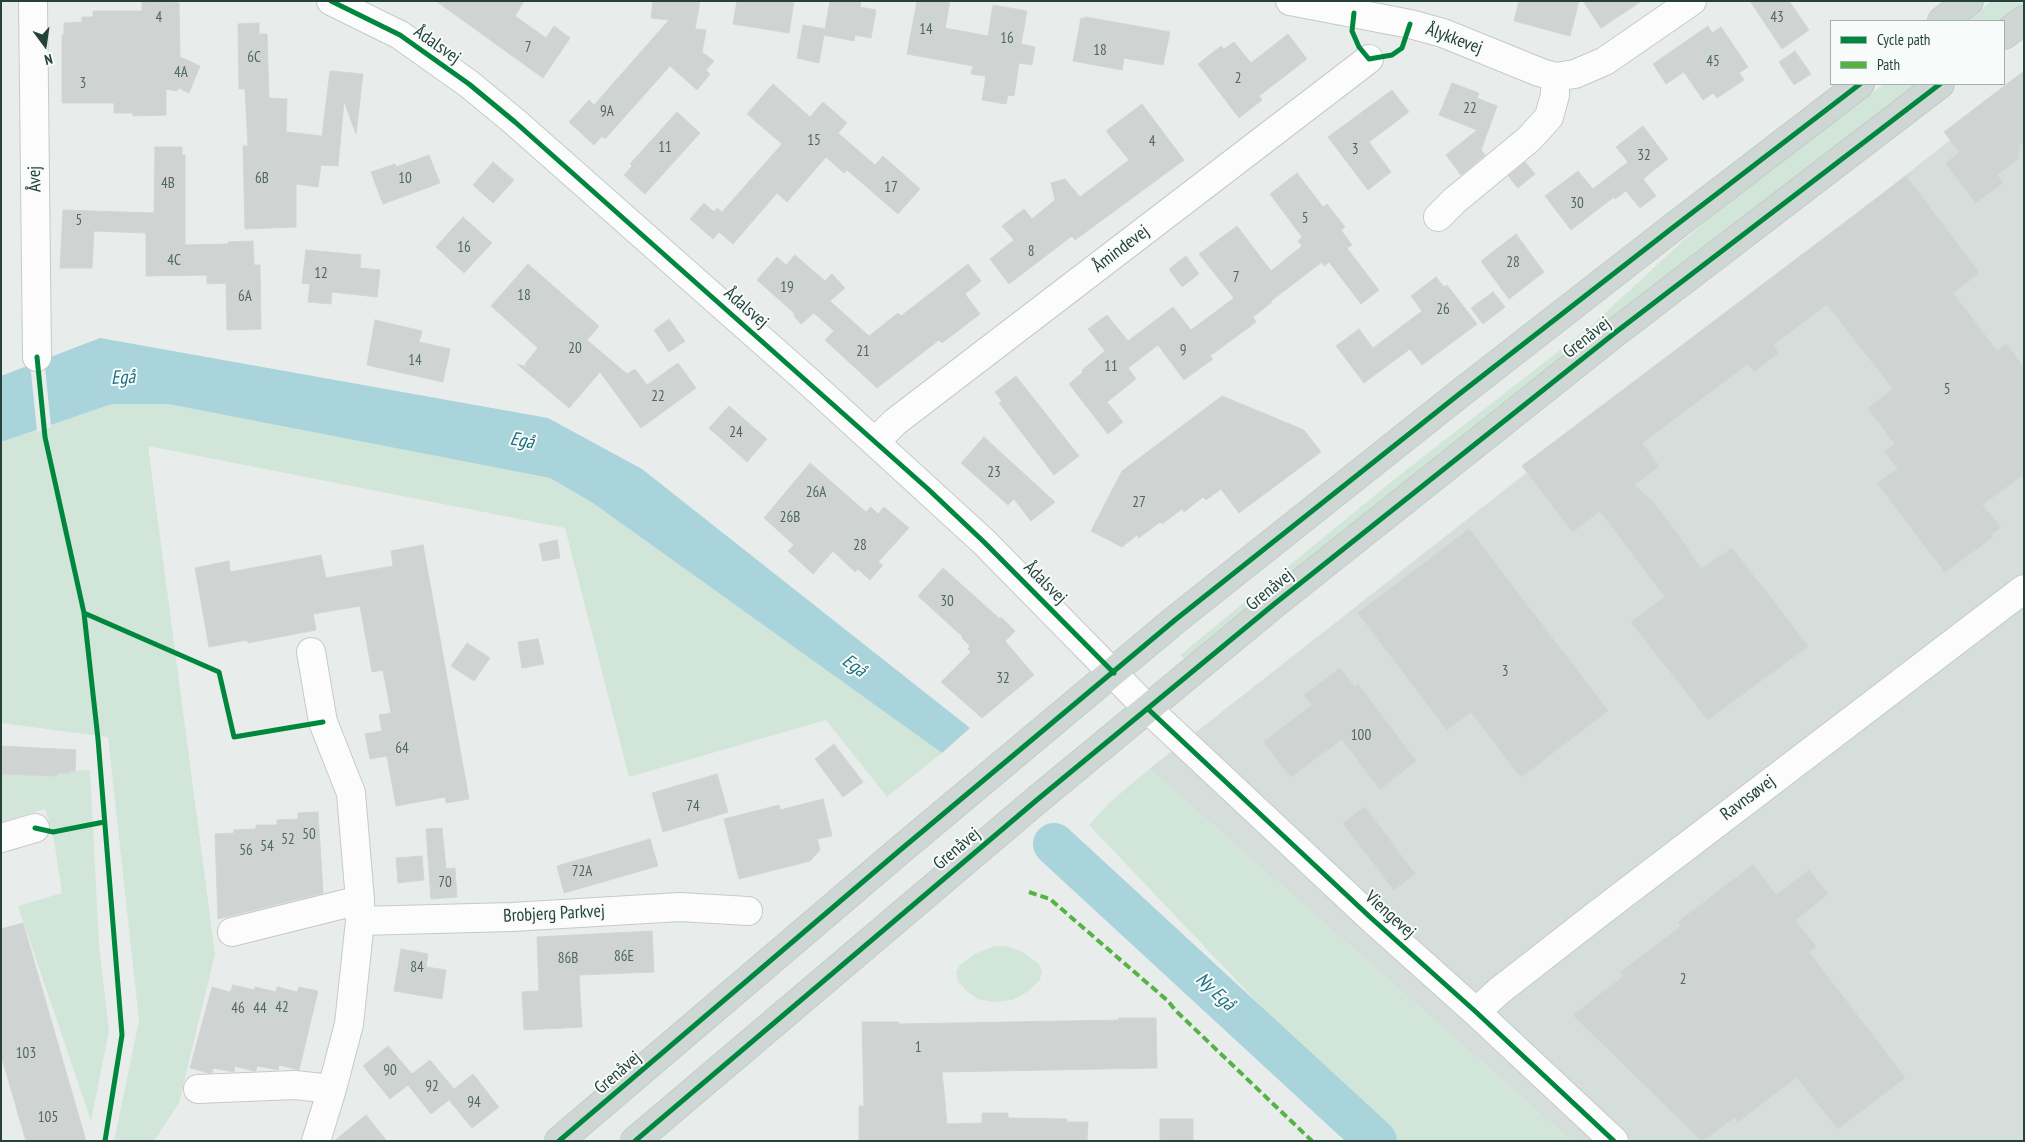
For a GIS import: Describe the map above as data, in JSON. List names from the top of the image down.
{
  "streets": {
    "main road": ["Grenåvej"],
    "street": [
      "Ålykkevej",
      "Ådalsvej",
      "Åvej",
      "Åmindevej",
      "Ravnsøvej",
      "Brobjerg Parkvej",
      "Viengevej"
    ]
  },
  "crossings": [
    ["Ådalsvej", "Åmindevej"],
    ["Ådalsvej", "Grenåvej"],
    ["Ådalsvej", "Viengevej"],
    ["Grenåvej", "Viengevej"],
    ["Ravnsøvej", "Viengevej"]
  ],
  "water": ["Egå", "Ny Egå"],
  "house_numbers": [
    "4",
    "43",
    "14",
    "16",
    "7",
    "18",
    "6C",
    "45",
    "4A",
    "2",
    "3",
    "22",
    "9A",
    "15",
    "4",
    "11",
    "3",
    "32",
    "6B",
    "10",
    "4B",
    "17",
    "30",
    "5",
    "5",
    "16",
    "8",
    "4C",
    "28",
    "12",
    "7",
    "19",
    "18",
    "6A",
    "26",
    "20",
    "9",
    "21",
    "14",
    "11",
    "5",
    "22",
    "24",
    "23",
    "26A",
    "27",
    "26B",
    "28",
    "30",
    "3",
    "32",
    "100",
    "64",
    "74",
    "50",
    "52",
    "54",
    "56",
    "72A",
    "70",
    "86E",
    "86B",
    "84",
    "2",
    "42",
    "46",
    "44",
    "1",
    "103",
    "90",
    "92",
    "94",
    "105"
  ],
  "legend": ["Cycle path", "Path"],
  "north": "bottom"
}
